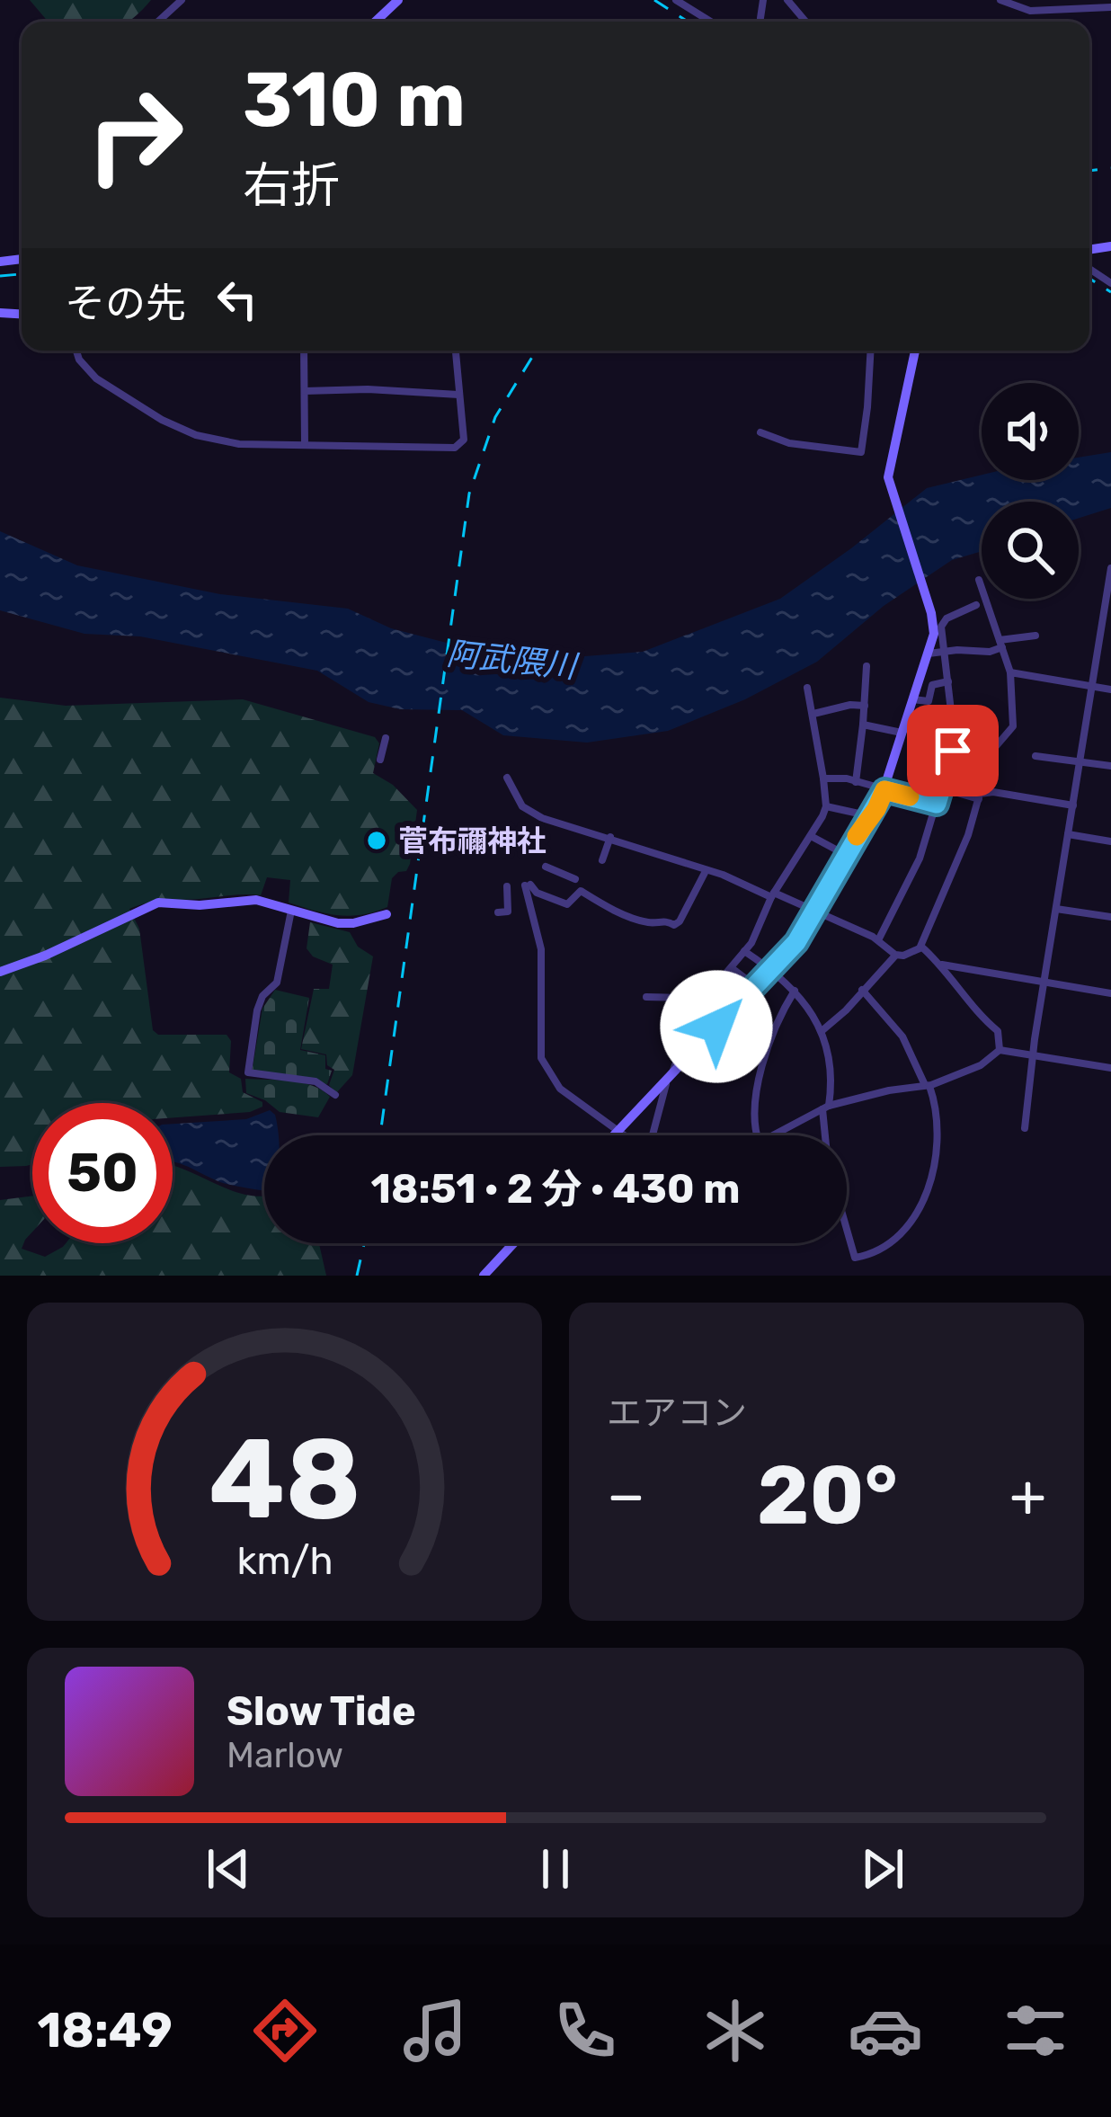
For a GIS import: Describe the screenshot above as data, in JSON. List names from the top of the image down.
{
  "water": ["阿武隈川"],
  "places": ["菅布禰神社"],
  "page": {
    "turn": ["310 m", "右折"],
    "then": "その先",
    "limit": "50",
    "trip": "18:51 · 2 分 · 430 m",
    "tile": "エアコン",
    "heat": ["−", "20°", "+"],
    "song": ["Slow Tide", "Marlow"],
    "tabs": "18:49",
    "gauge": ["48", "km/h"]
  }
}
